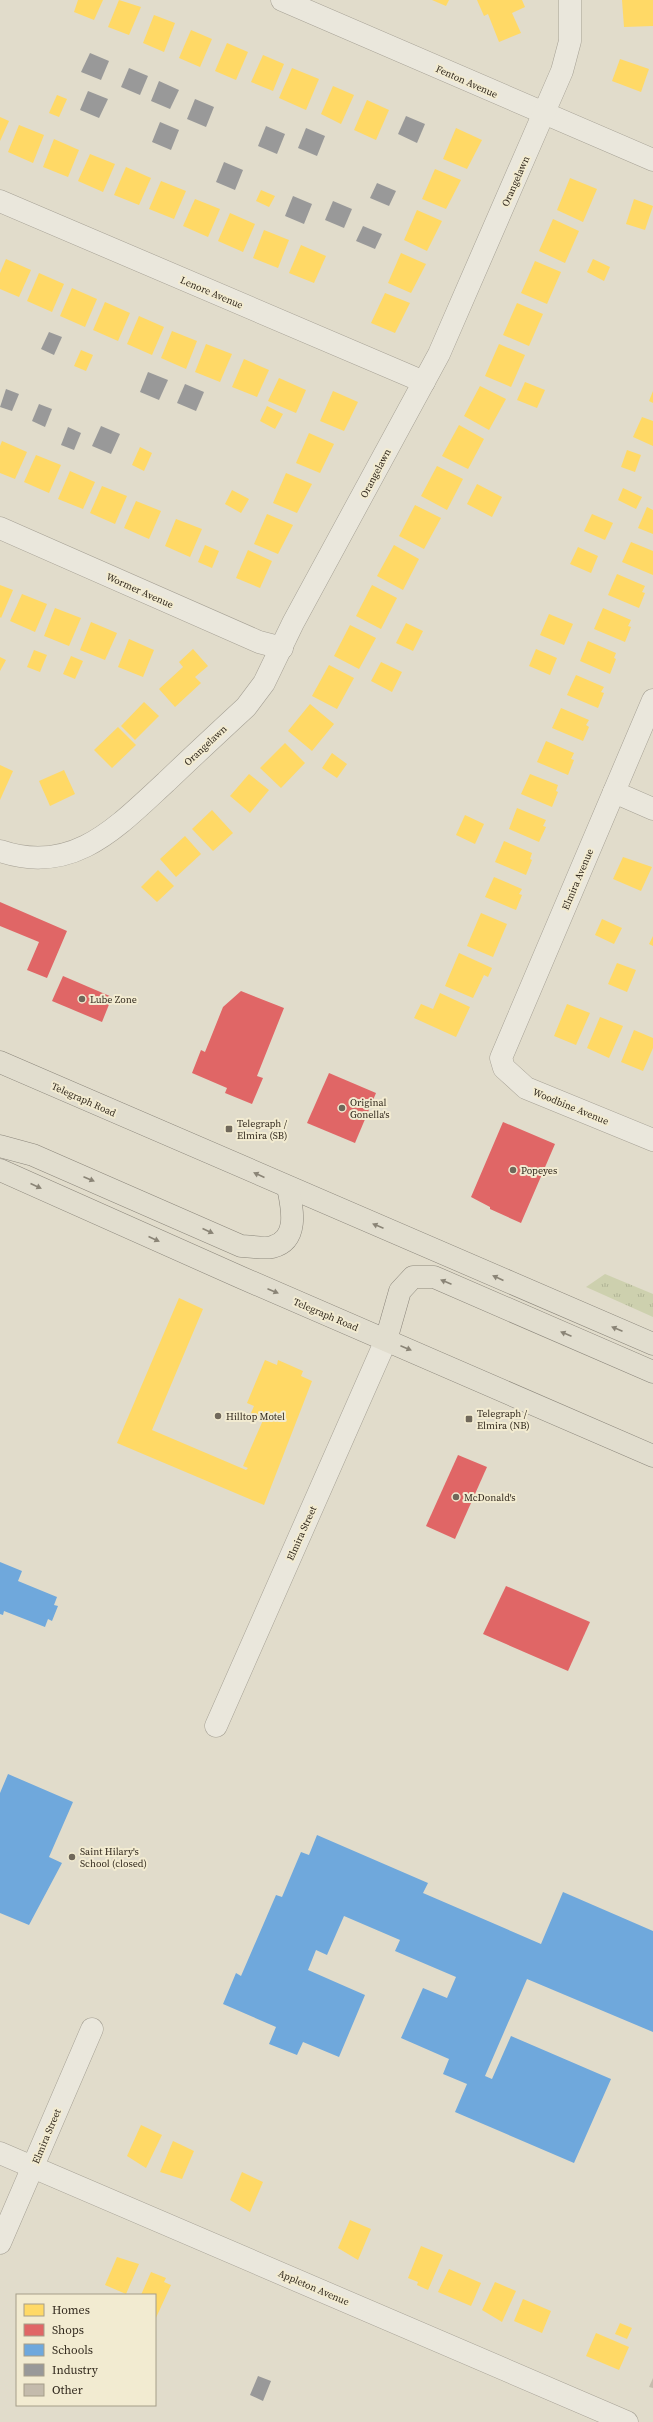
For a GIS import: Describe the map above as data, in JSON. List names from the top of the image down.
{
  "streets": {
    "main road": ["Telegraph Road"],
    "street": [
      "Fenton Avenue",
      "Orangelawn",
      "Lenore Avenue",
      "Wormer Avenue",
      "Elmira Avenue",
      "Woodbine Avenue",
      "Elmira Street",
      "Appleton Avenue"
    ]
  },
  "crossings": [
    ["Fenton Avenue", "Orangelawn"],
    ["Orangelawn", "Lenore Avenue"],
    ["Orangelawn", "Wormer Avenue"],
    ["Elmira Avenue", "Woodbine Avenue"],
    ["Telegraph Road", "Elmira Street"],
    ["Elmira Street", "Appleton Avenue"]
  ],
  "places": {
    "other": [
      "Lube Zone",
      "Original Gonella's",
      "Popeyes",
      "Hilltop Motel",
      "McDonald's",
      "Saint Hilary's School (closed)"
    ],
    "transit": ["Telegraph / Elmira (SB)", "Telegraph / Elmira (NB)"]
  },
  "legend": [
    "Homes",
    "Shops",
    "Schools",
    "Industry",
    "Other"
  ]
}
